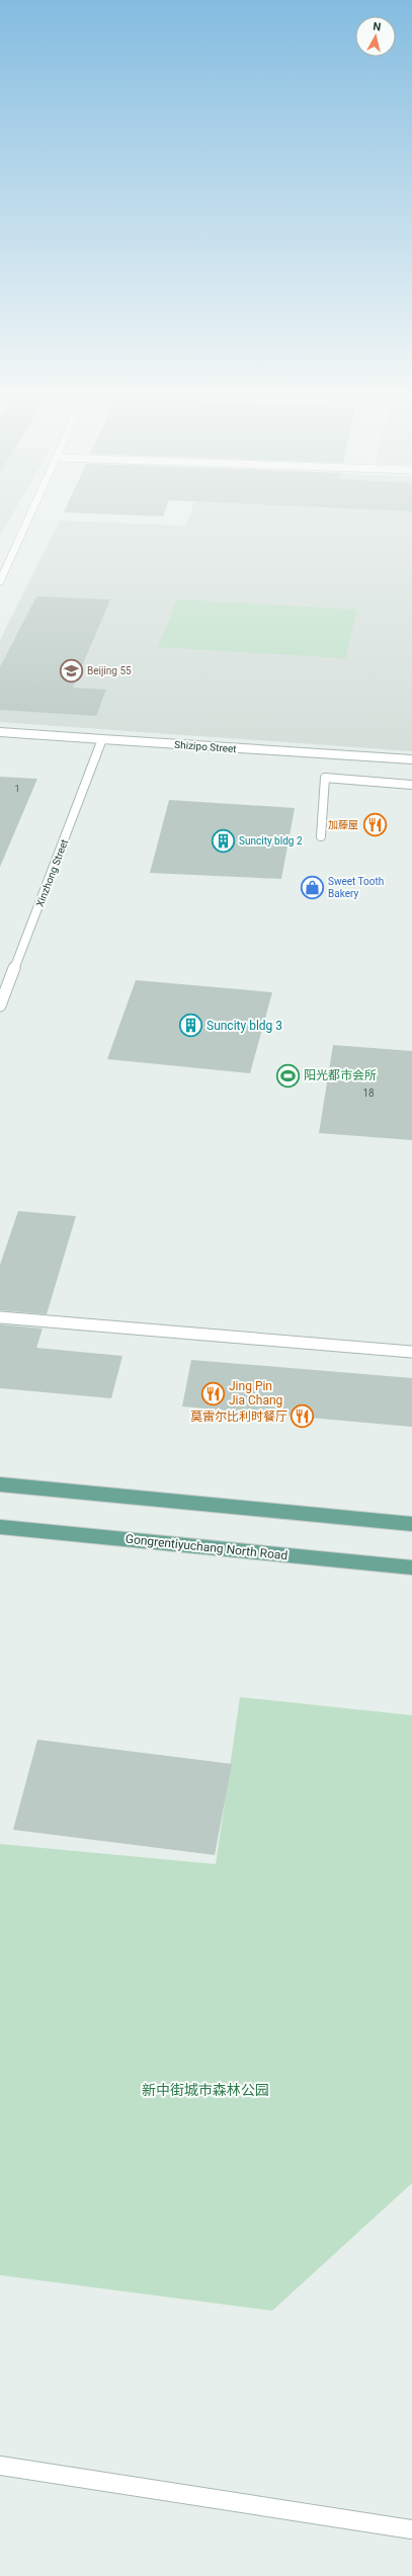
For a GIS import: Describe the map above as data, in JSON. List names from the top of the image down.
{
  "streets": {
    "main road": ["Gongrentiyuchang North Road"],
    "street": ["Shizipo Street", "Xinzhong Street"]
  },
  "crossings": [
    ["Shizipo Street", "Xinzhong Street"]
  ],
  "parks": ["新中街城市森林公园"],
  "places": {
    "school or university": ["Beijing 55"],
    "restaurant": ["加藤屋", "Jing Pin Jia Chang", "莫雷尔比利时餐厅"],
    "building": ["Suncity bldg 2", "Suncity bldg 3"],
    "shop": ["Sweet Tooth Bakery"],
    "sports": ["阳光都市会所"]
  },
  "house_numbers": ["1", "18"],
  "north": "top"
}
